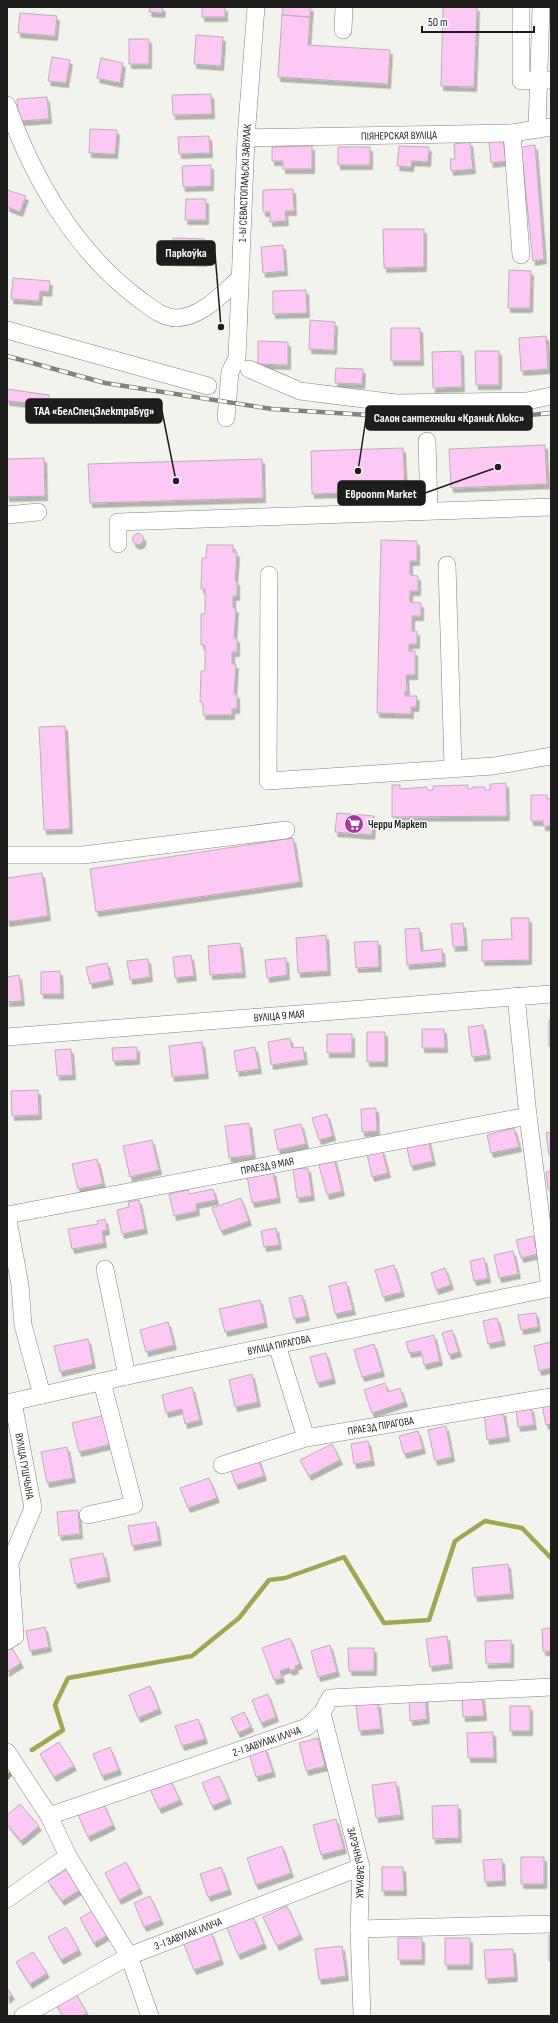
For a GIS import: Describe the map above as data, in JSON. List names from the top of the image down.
{
  "streets": {
    "street": [
      "ПІЯНЕРСКАЯ ВУЛІЦА",
      "1-Ы СЕВАСТОПАЛЬСКІ ЗАВУЛАК",
      "ВУЛІЦА 9 МАЯ",
      "ПРАЕЗД 9 МАЯ",
      "ВУЛІЦА ПІРАГОВА",
      "ПРАЕЗД ПІРАГОВА",
      "ВУЛІЦА ГУШЧЫНА",
      "2-І ЗАВУЛАК ІЛЛІЧА",
      "ЗАРЭЧНЫ ЗАВУЛАК",
      "3-І ЗАВУЛАК ІЛЛІЧА"
    ]
  },
  "crossings": [
    ["ПІЯНЕРСКАЯ ВУЛІЦА", "1-Ы СЕВАСТОПАЛЬСКІ ЗАВУЛАК"],
    ["ВУЛІЦА ПІРАГОВА", "ВУЛІЦА ГУШЧЫНА"],
    ["2-І ЗАВУЛАК ІЛЛІЧА", "ЗАРЭЧНЫ ЗАВУЛАК"],
    ["ЗАРЭЧНЫ ЗАВУЛАК", "3-І ЗАВУЛАК ІЛЛІЧА"]
  ],
  "places": {
    "other": [
      "Паркоўка",
      "Евроопт Market",
      "Салон сантехники «Краник Люкс»",
      "ТАА «БелСпецЭлектраБуд»"
    ],
    "supermarket": ["Черри Маркет"]
  },
  "scale_bar": "50 m"
}
